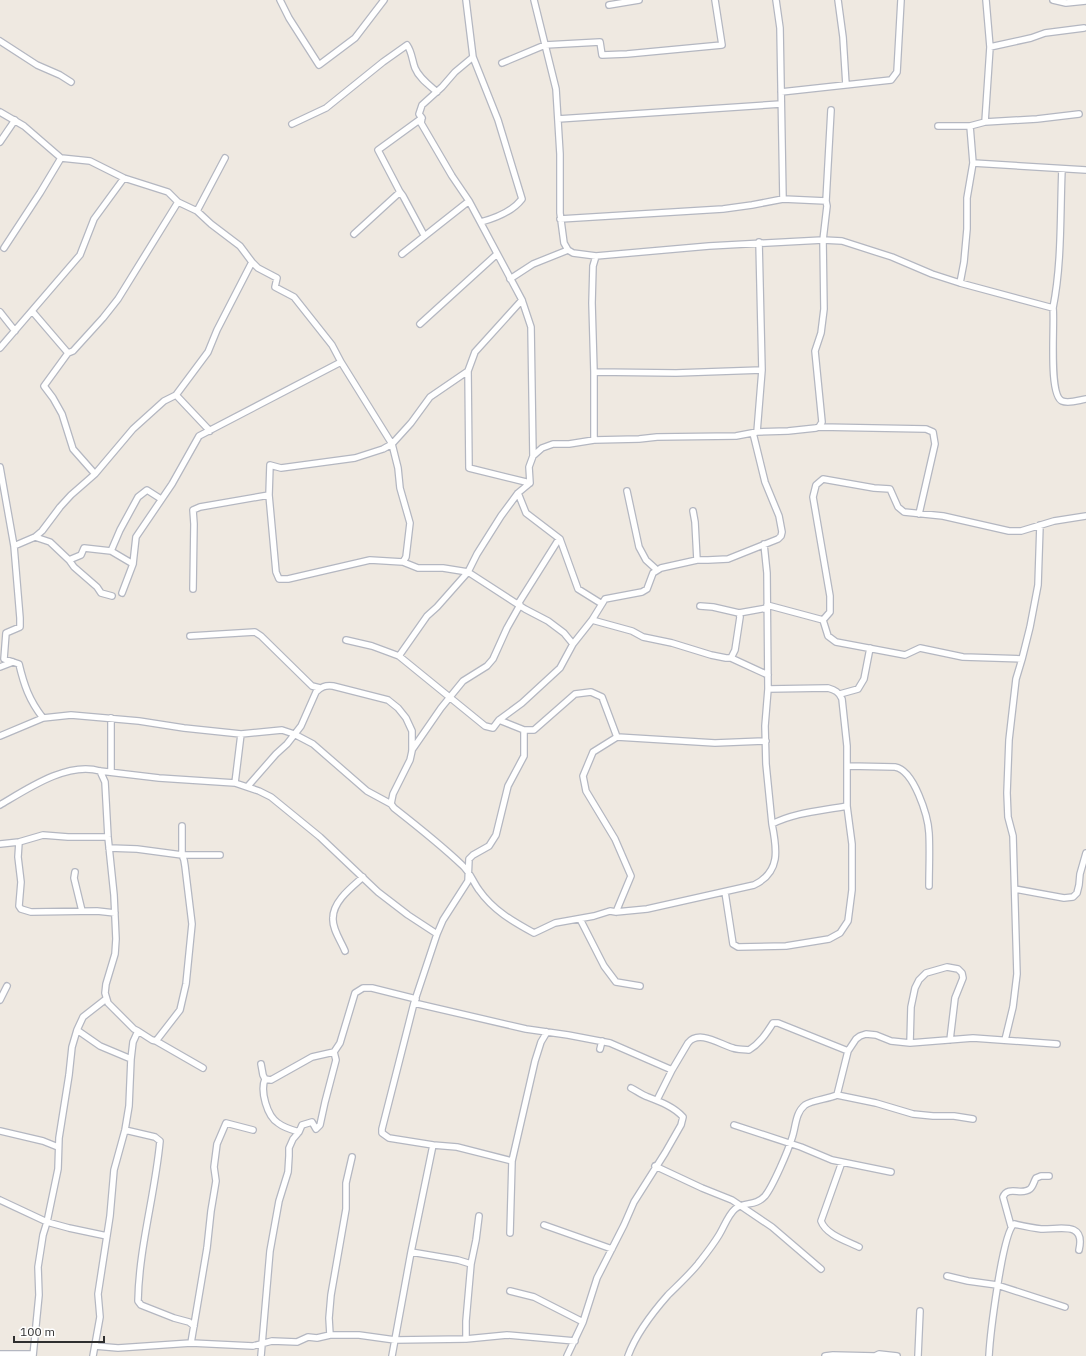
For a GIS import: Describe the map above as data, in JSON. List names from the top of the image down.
{
  "scale_bar": "100 m"
}
